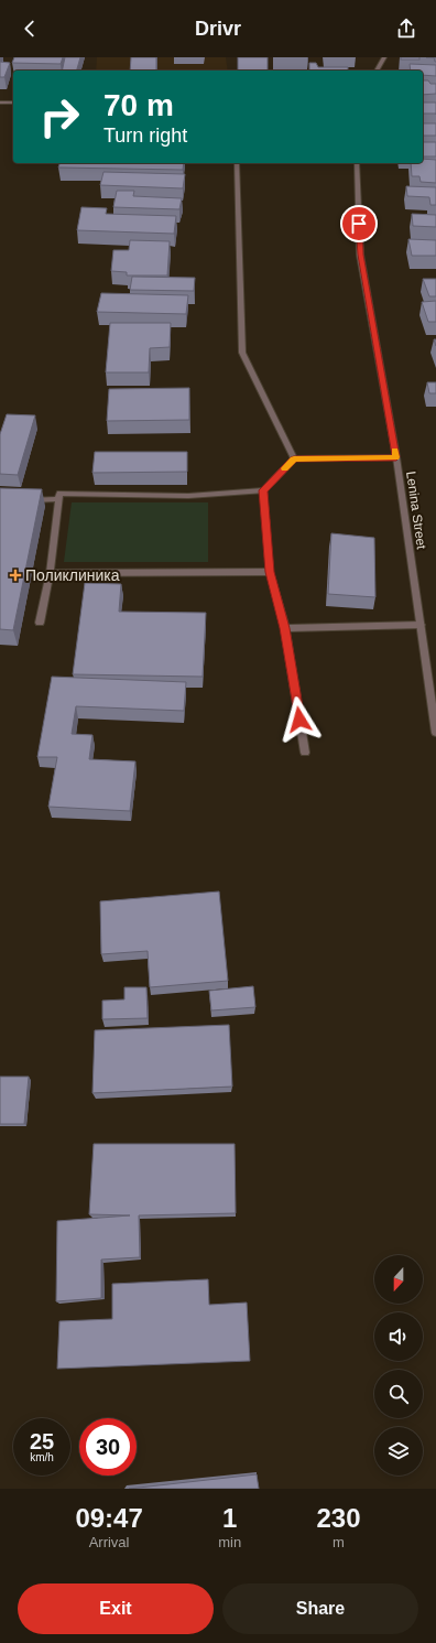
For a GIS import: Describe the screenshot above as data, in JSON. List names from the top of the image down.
{
  "streets": {
    "street": ["Lenina Street"]
  },
  "places": {
    "health": ["Поликлиника"]
  },
  "north": "bottom",
  "page": {
    "header": "Drivr",
    "turn": ["70 m", "Turn right"],
    "speed": "25 km/h",
    "limit": "30",
    "eta": [
      "09:47",
      "Arrival",
      "1",
      "min",
      "230",
      "m"
    ],
    "buttons": ["Exit", "Share"]
  }
}
